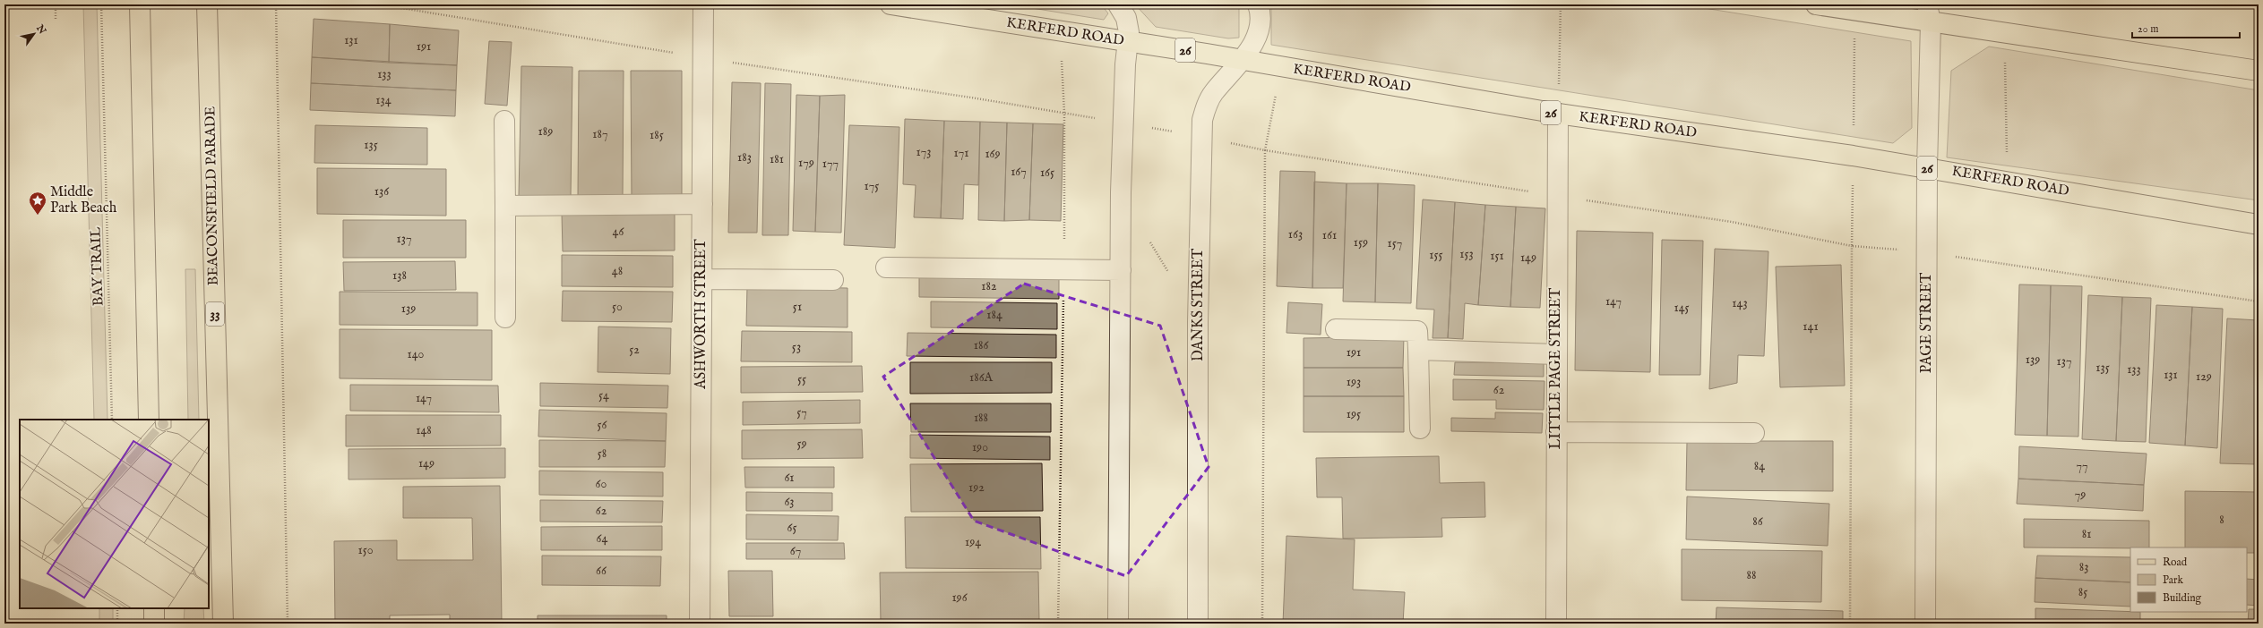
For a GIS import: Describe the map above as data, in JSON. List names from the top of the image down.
{
  "streets": {
    "main road": [
      "KERFERD ROAD",
      "26",
      "BEACONSFIELD PARADE",
      "33"
    ],
    "street": [
      "DANKS STREET",
      "ASHWORTH STREET",
      "PAGE STREET",
      "LITTLE PAGE STREET"
    ],
    "path": ["BAY TRAIL"]
  },
  "crossings": [
    ["KERFERD ROAD", "DANKS STREET"],
    ["KERFERD ROAD", "PAGE STREET"],
    ["KERFERD ROAD", "LITTLE PAGE STREET"]
  ],
  "places": {
    "place": ["Middle Park Beach"]
  },
  "house_numbers": [
    "131",
    "191",
    "133",
    "134",
    "189",
    "187",
    "185",
    "135",
    "173",
    "171",
    "169",
    "183",
    "181",
    "179",
    "177",
    "167",
    "165",
    "175",
    "136",
    "46",
    "163",
    "161",
    "137",
    "159",
    "157",
    "153",
    "155",
    "151",
    "149",
    "48",
    "138",
    "182",
    "147",
    "143",
    "50",
    "51",
    "145",
    "139",
    "184",
    "141",
    "186",
    "53",
    "52",
    "191",
    "140",
    "139",
    "137",
    "135",
    "133",
    "131",
    "129",
    "186A",
    "55",
    "193",
    "62",
    "54",
    "147",
    "57",
    "195",
    "188",
    "56",
    "148",
    "59",
    "190",
    "58",
    "149",
    "84",
    "77",
    "61",
    "60",
    "192",
    "79",
    "63",
    "62",
    "8",
    "86",
    "65",
    "81",
    "64",
    "194",
    "150",
    "67",
    "83",
    "66",
    "88",
    "85",
    "196"
  ],
  "legend": ["Road", "Park", "Building"],
  "scale_bar": "20 m",
  "north": "top right"
}
